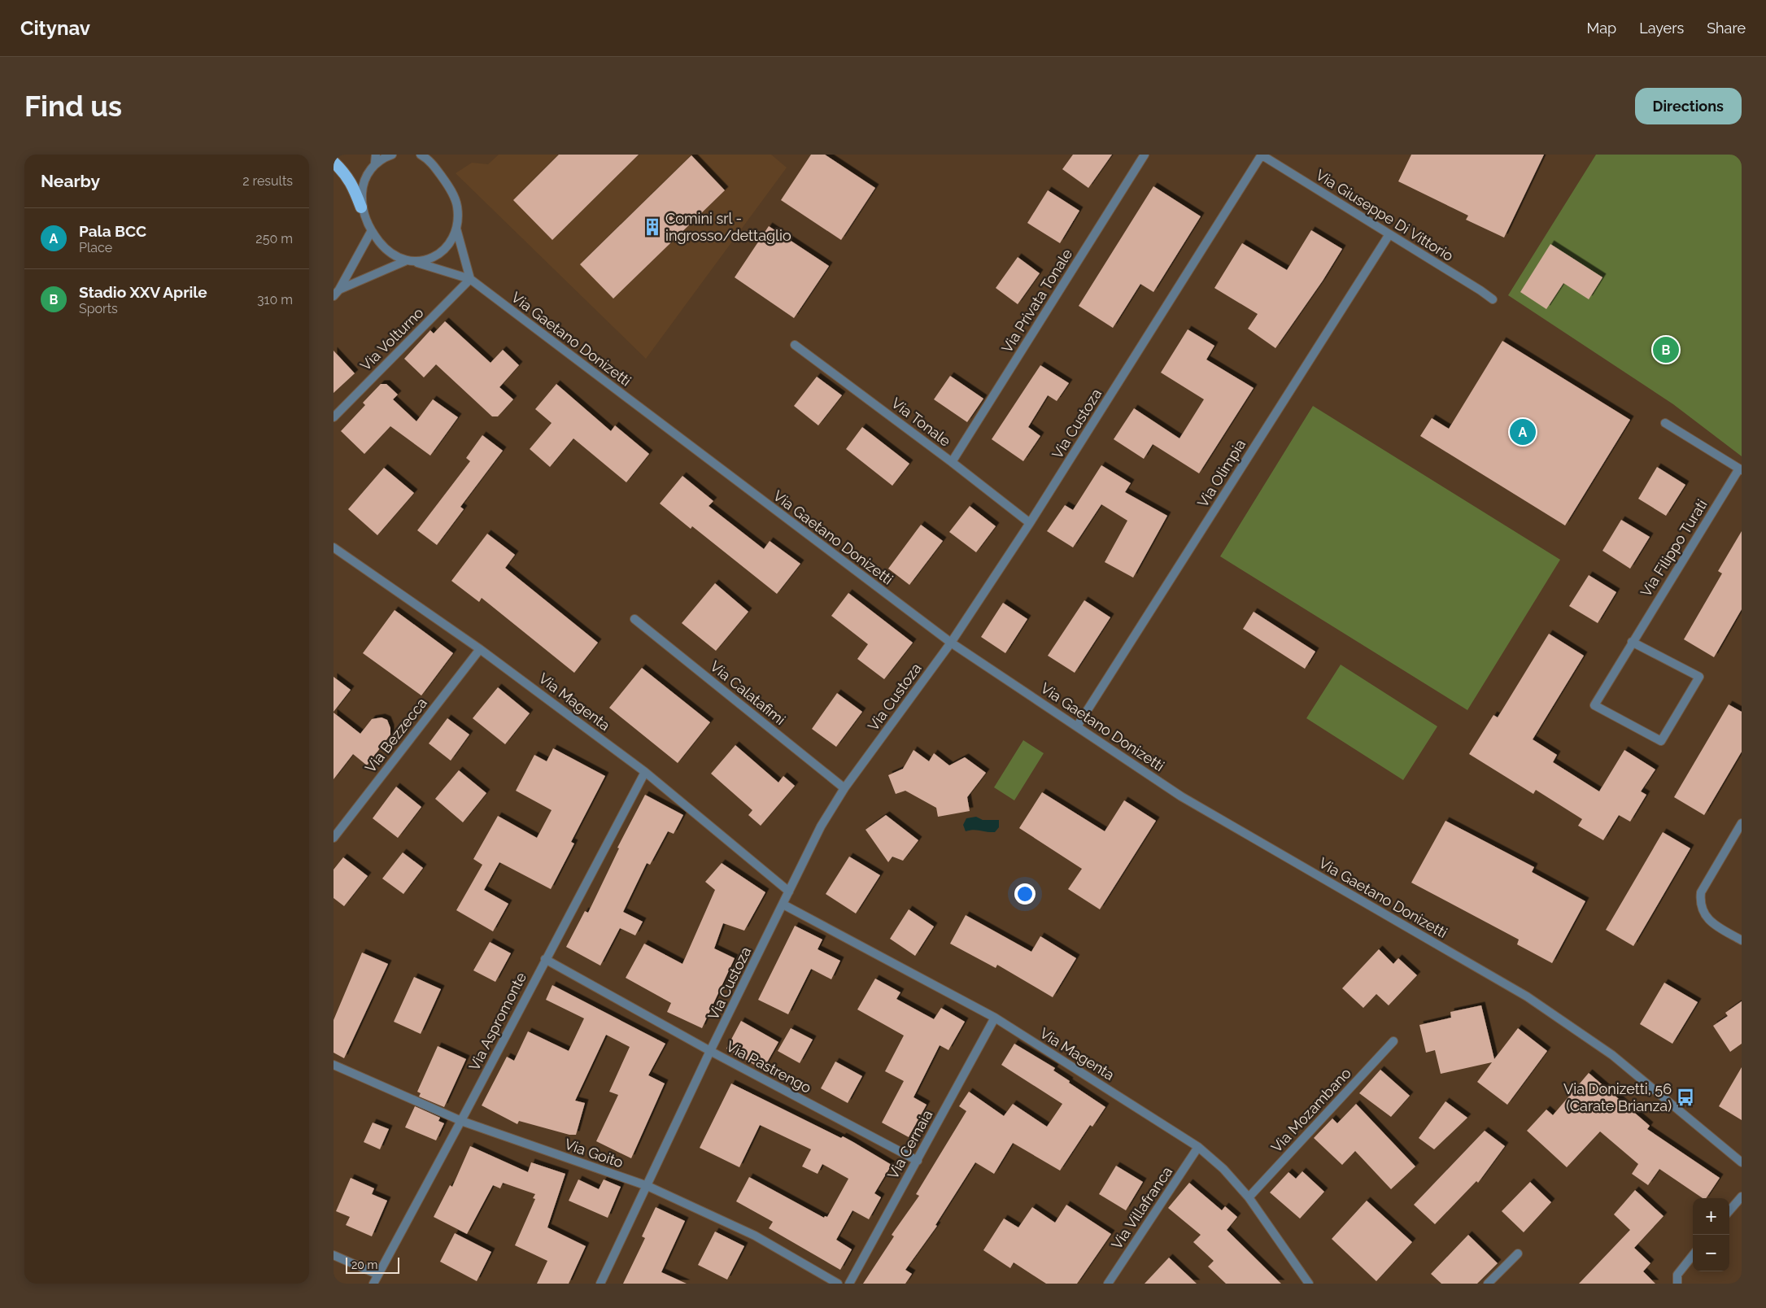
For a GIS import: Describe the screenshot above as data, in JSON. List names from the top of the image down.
{
  "streets": {
    "street": [
      "Via Giuseppe Di Vittorio",
      "Via Privata Tonale",
      "Via Volturno",
      "Via Gaetano Donizetti",
      "Via Tonale",
      "Via Custoza",
      "Via Olimpia",
      "Via Filippo Turati",
      "Via Calatafimi",
      "Via Magenta",
      "Via Bezzecca",
      "Via Aspromonte",
      "Via Pastrengo",
      "Via Mozambano",
      "Via Cernaia",
      "Via Goito",
      "Via Villafranca"
    ]
  },
  "crossings": [
    ["Via Giuseppe Di Vittorio", "Via Custoza"],
    ["Via Giuseppe Di Vittorio", "Via Olimpia"],
    ["Via Privata Tonale", "Via Tonale"],
    ["Via Volturno", "Via Gaetano Donizetti"],
    ["Via Gaetano Donizetti", "Via Custoza"],
    ["Via Gaetano Donizetti", "Via Olimpia"],
    ["Via Tonale", "Via Custoza"],
    ["Via Custoza", "Via Calatafimi"],
    ["Via Custoza", "Via Magenta"],
    ["Via Custoza", "Via Pastrengo"],
    ["Via Custoza", "Via Goito"],
    ["Via Magenta", "Via Bezzecca"],
    ["Via Magenta", "Via Aspromonte"],
    ["Via Magenta", "Via Mozambano"],
    ["Via Magenta", "Via Cernaia"],
    ["Via Magenta", "Via Villafranca"],
    ["Via Aspromonte", "Via Pastrengo"],
    ["Via Aspromonte", "Via Goito"],
    ["Via Pastrengo", "Via Cernaia"]
  ],
  "places": {
    "building": ["Comini srl - ingrosso/dettaglio"],
    "bus stop": ["Via Donizetti, 56 (Carate Brianza)"]
  },
  "scale_bar": "20 m",
  "page": {
    "header": "Citynav",
    "nav": ["Map", "Layers", "Share"],
    "buttons": "Directions",
    "title": "Find us",
    "heading": ["Nearby", "2 results"],
    "list": [
      {
        "mark": "A",
        "name": "Pala BCC",
        "note": "Place",
        "value": "250 m"
      },
      {
        "mark": "B",
        "name": "Stadio XXV Aprile",
        "note": "Sports",
        "value": "310 m"
      }
    ],
    "pins": ["B", "A"],
    "map_buttons": ["+", "−"],
    "scale": "20 m"
  }
}
